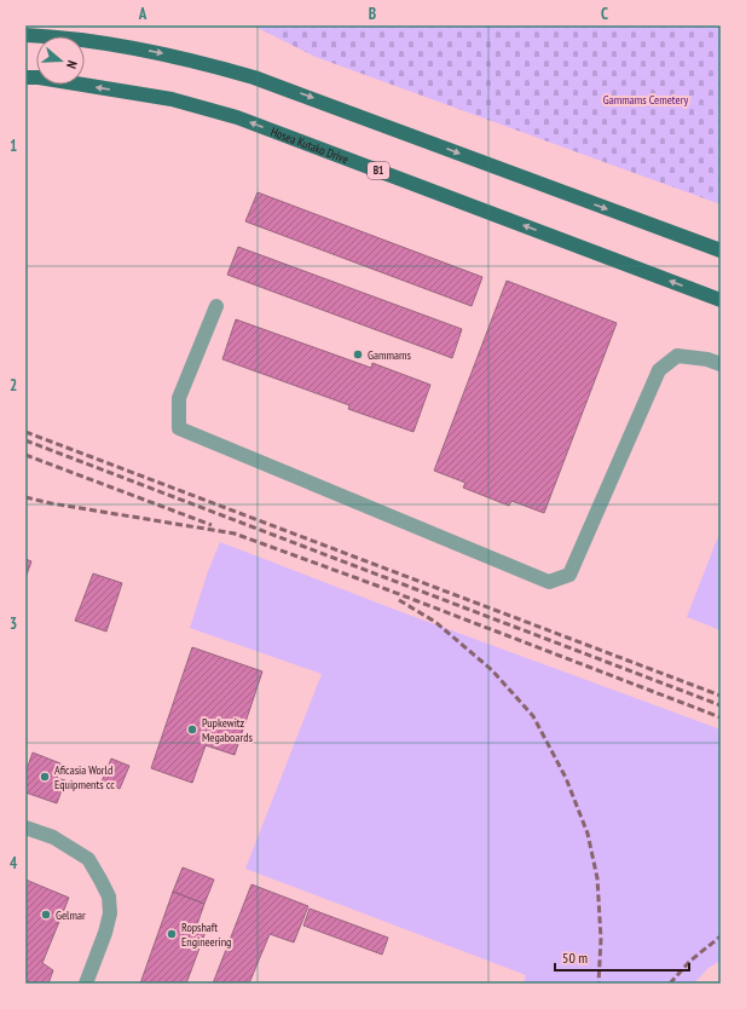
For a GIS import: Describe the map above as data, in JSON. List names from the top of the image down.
{
  "streets": {
    "main road": ["Hosea Kutako Drive", "B1"]
  },
  "parks": ["Gammams Cemetery"],
  "places": [
    "Gammams",
    "Pupkewitz Megaboards",
    "Aficasia World Equipments cc",
    "Gelmar",
    "Ropshaft Engineering"
  ],
  "scale_bar": "50 m",
  "north": "right",
  "grid": {
    "columns": ["A", "B", "C"],
    "rows": [
      "1",
      "2",
      "3",
      "4"
    ]
  }
}
